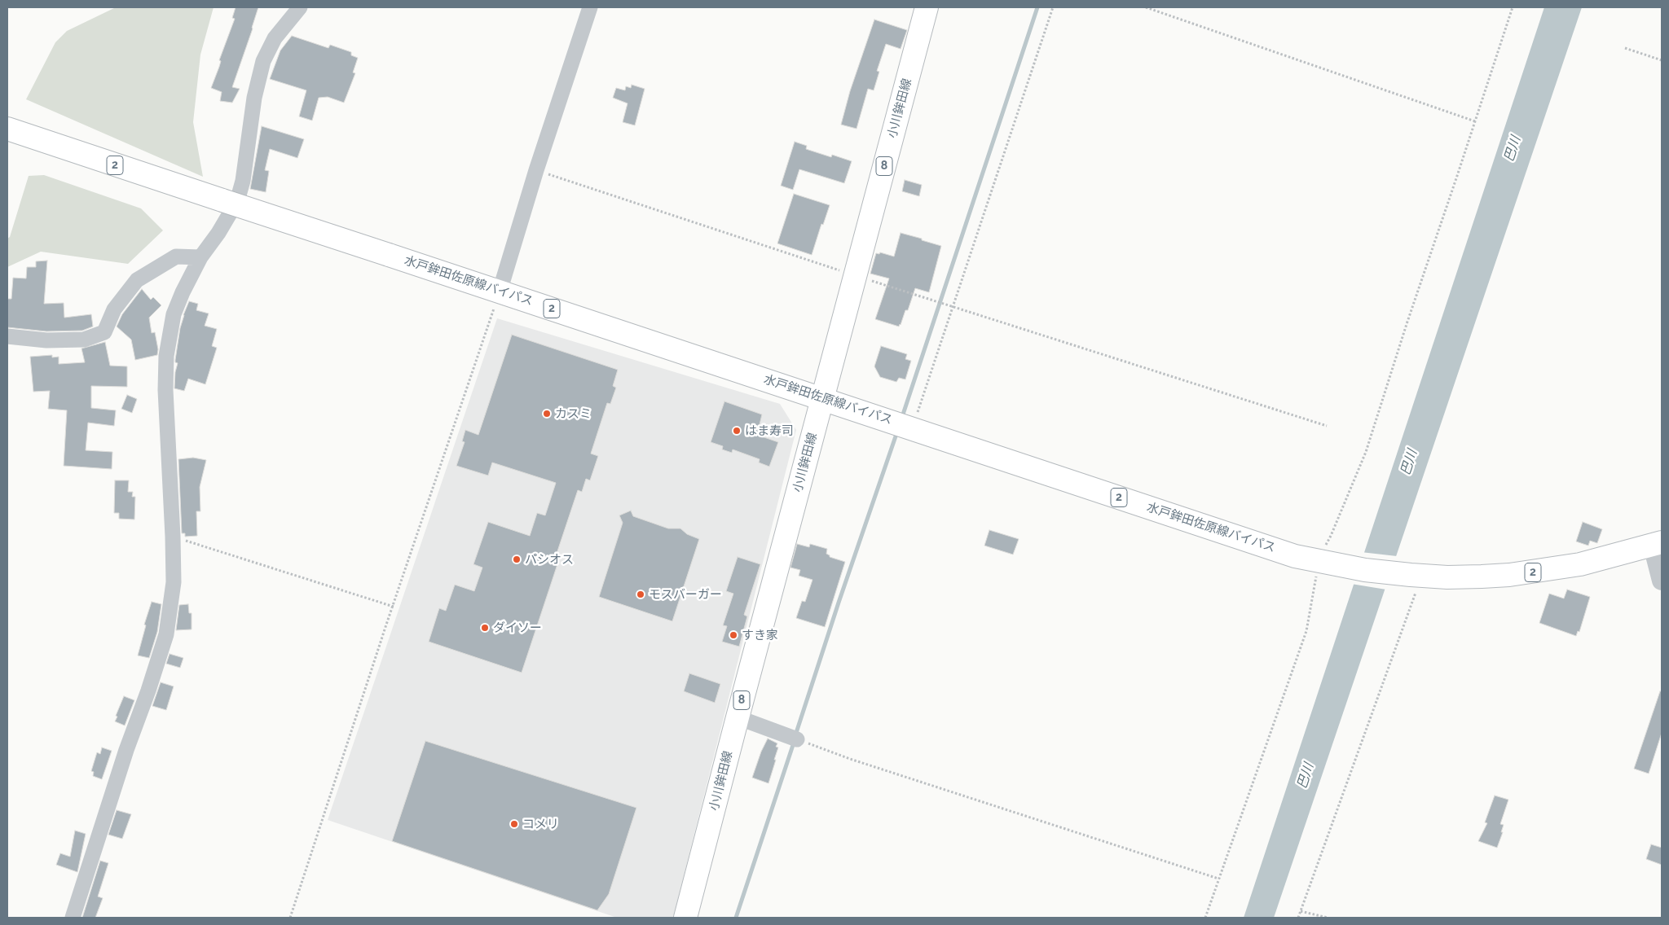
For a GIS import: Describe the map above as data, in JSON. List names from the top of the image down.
{
  "streets": {
    "main road": [
      "小川鉾田線",
      "2",
      "8",
      "水戸鉾田佐原線バイパス"
    ]
  },
  "crossings": [
    ["小川鉾田線", "水戸鉾田佐原線バイパス"]
  ],
  "water": ["巴川"],
  "places": [
    "カスミ",
    "はま寿司",
    "パシオス",
    "モスバーガー",
    "ダイソー",
    "すき家",
    "コメリ"
  ]
}
